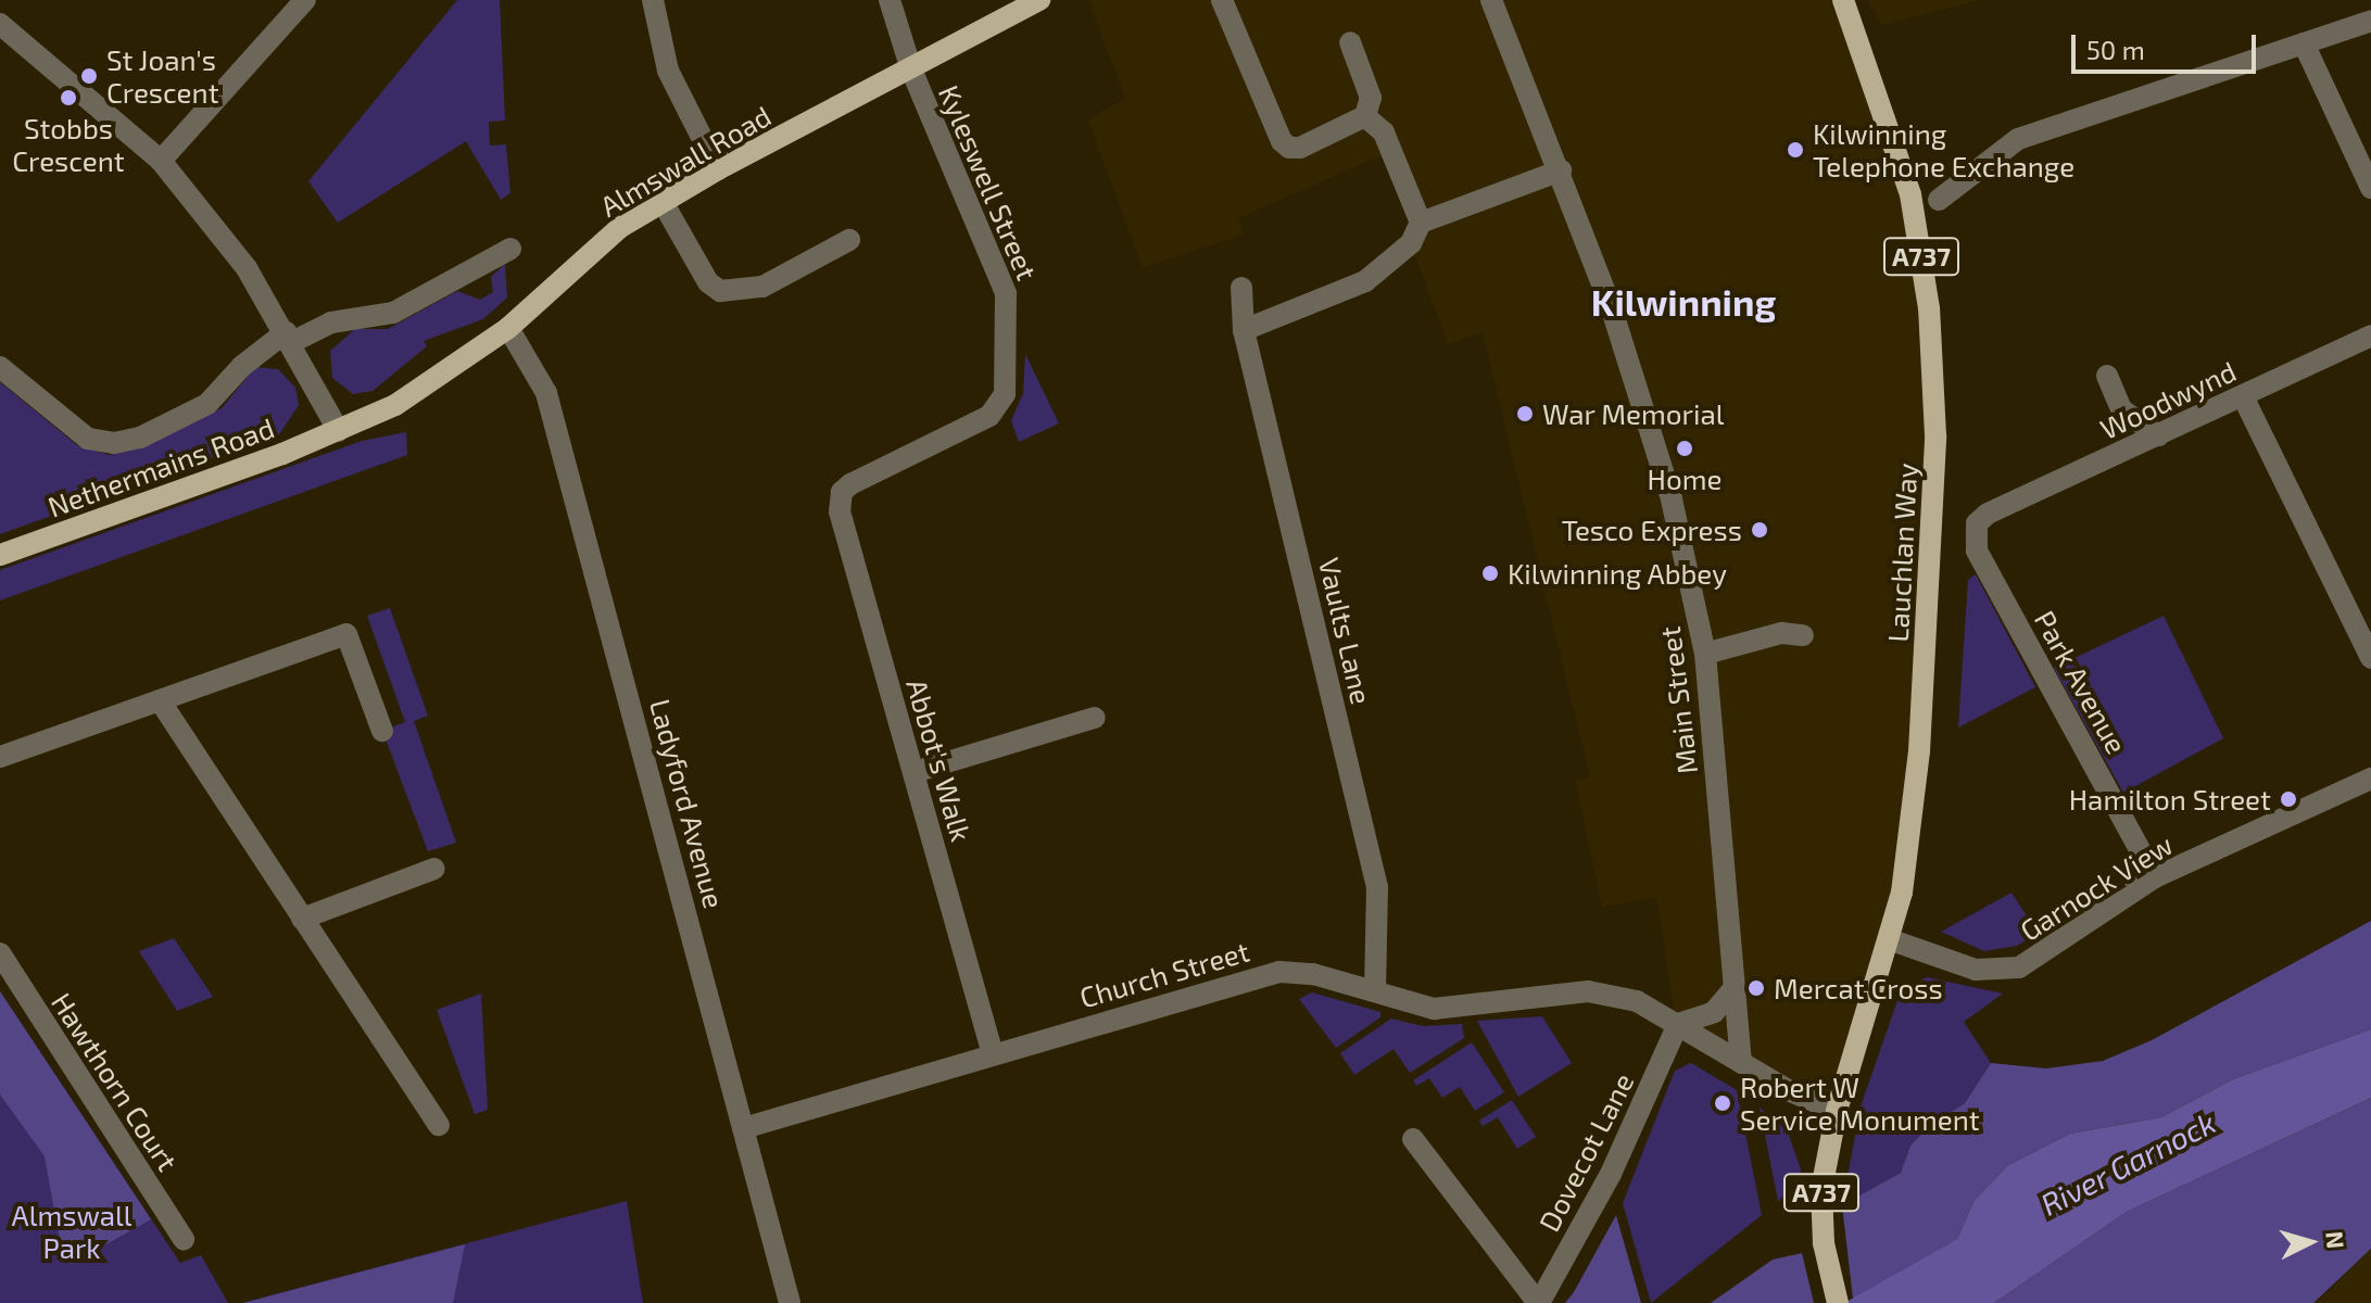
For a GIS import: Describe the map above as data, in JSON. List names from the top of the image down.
{
  "streets": {
    "main road": [
      "Almswall Road",
      "A737",
      "Nethermains Road",
      "Lauchlan Way"
    ],
    "street": [
      "Kyleswell Street",
      "Woodwynd",
      "Vaults Lane",
      "Park Avenue",
      "Main Street",
      "Abbot's Walk",
      "Ladyford Avenue",
      "Garnock View",
      "Church Street",
      "Hawthorn Court",
      "Dovecot Lane"
    ]
  },
  "crossings": [
    ["Almswall Road", "Kyleswell Street"],
    ["Almswall Road", "Nethermains Road"],
    ["Almswall Road", "Ladyford Avenue"],
    ["Kyleswell Street", "Abbot's Walk"],
    ["A737", "Lauchlan Way"],
    ["A737", "Church Street"],
    ["Woodwynd", "Park Avenue"],
    ["Lauchlan Way", "Garnock View"],
    ["Lauchlan Way", "Church Street"],
    ["Vaults Lane", "Church Street"],
    ["Park Avenue", "Garnock View"],
    ["Main Street", "Church Street"],
    ["Abbot's Walk", "Church Street"],
    ["Ladyford Avenue", "Church Street"],
    ["Church Street", "Dovecot Lane"]
  ],
  "districts": ["Kilwinning"],
  "water": ["River Garnock"],
  "parks": ["Almswall Park"],
  "places": [
    "St Joan's Crescent",
    "Stobbs Crescent",
    "Kilwinning Telephone Exchange",
    "War Memorial",
    "Home",
    "Tesco Express",
    "Kilwinning Abbey",
    "Hamilton Street",
    "Mercat Cross",
    "Robert W Service Monument"
  ],
  "scale_bar": "50 m",
  "north": "right"
}
